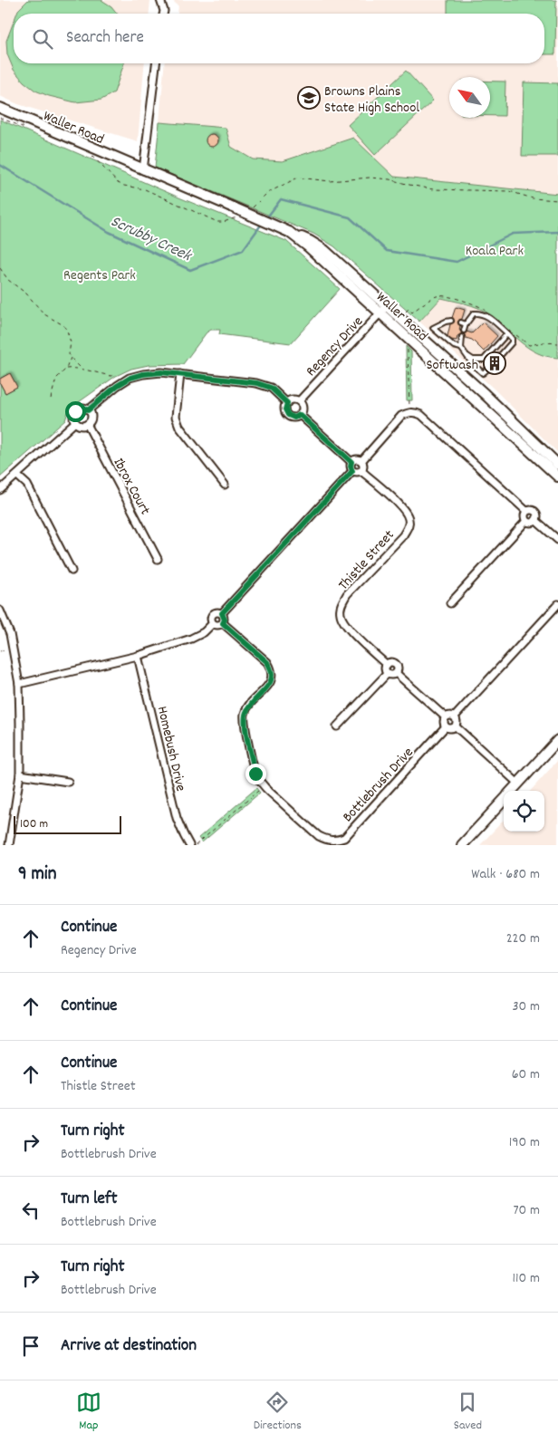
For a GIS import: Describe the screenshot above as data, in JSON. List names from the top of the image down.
{
  "streets": {
    "street": [
      "Waller Road",
      "Regency Drive",
      "Ibrox Court",
      "Thistle Street",
      "Homebush Drive",
      "Bottlebrush Drive"
    ]
  },
  "crossings": [
    ["Waller Road", "Regency Drive"]
  ],
  "water": ["Scrubby Creek"],
  "parks": ["Koala Park", "Regents Park"],
  "places": {
    "school or university": ["Browns Plains State High School"],
    "building": ["Softwash"]
  },
  "scale_bar": "100 m",
  "north": "top left",
  "page": {
    "search": "Search here",
    "scale": "100 m",
    "heading": ["9 min", "Walk · 680 m"],
    "list": [
      ["Continue", "Regency Drive", "220 m"],
      ["Continue", "30 m"],
      ["Continue", "Thistle Street", "60 m"],
      ["Turn right", "Bottlebrush Drive", "190 m"],
      ["Turn left", "Bottlebrush Drive", "70 m"],
      ["Turn right", "Bottlebrush Drive", "110 m"],
      "Arrive at destination"
    ],
    "nav": ["Map", "Directions", "Saved"]
  }
}
